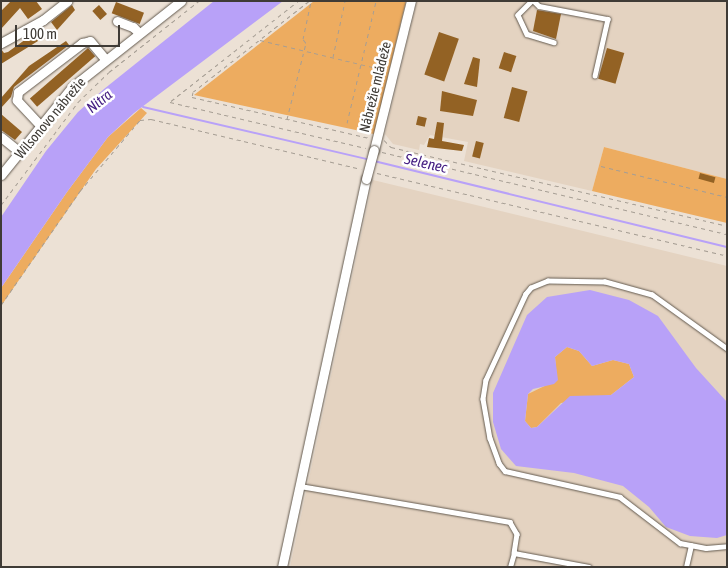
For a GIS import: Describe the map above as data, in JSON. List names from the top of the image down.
{
  "streets": {
    "street": ["Nábrežie mládeže", "Wilsonovo nábrežie"]
  },
  "water": ["Nitra", "Selenec"],
  "scale_bar": "100 m"
}
